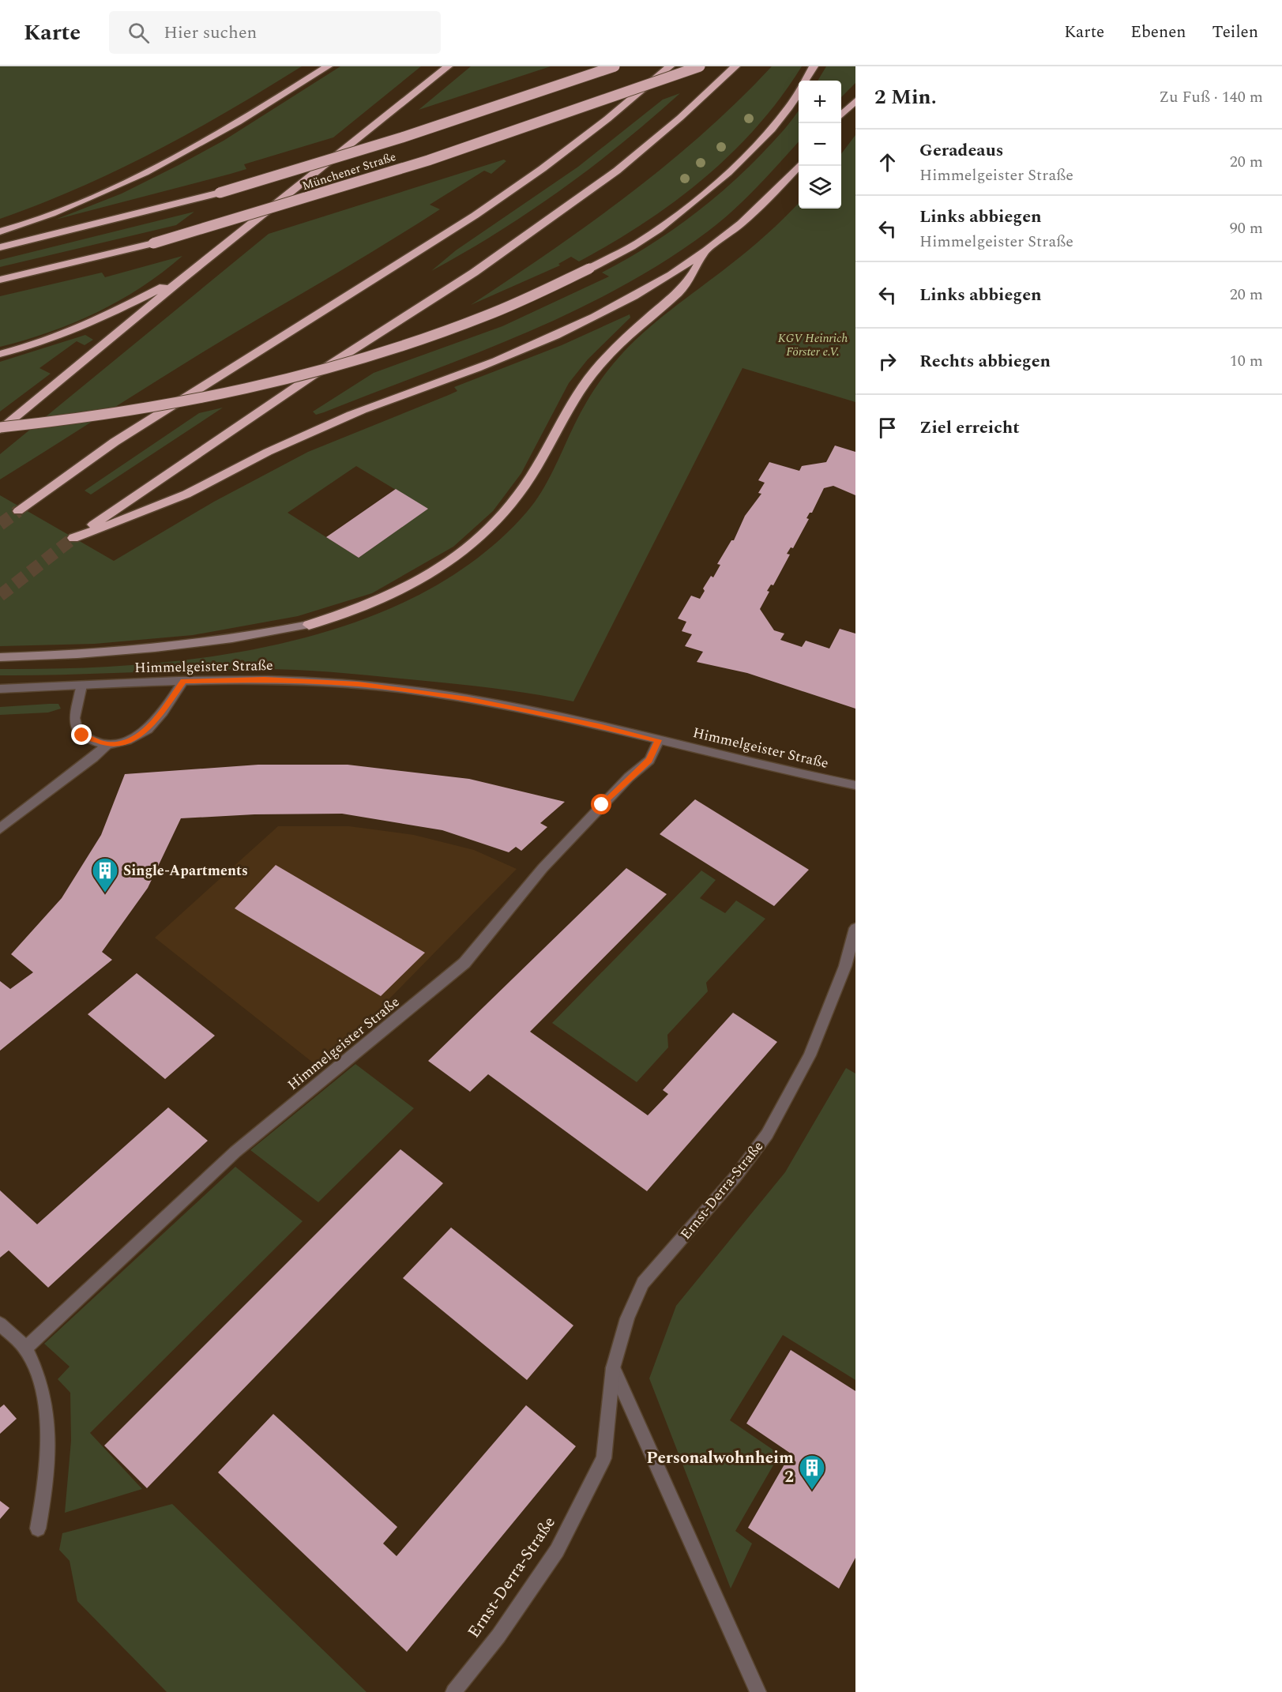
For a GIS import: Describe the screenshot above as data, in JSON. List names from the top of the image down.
{
  "streets": {
    "highway": ["Münchener Straße"],
    "street": ["Himmelgeister Straße", "Ernst-Derra-Straße"]
  },
  "parks": ["KGV Heinrich Förster e.V."],
  "places": {
    "building": ["Single-Apartments", "Personalwohnheim 2"]
  },
  "page": {
    "header": "Karte",
    "search": "Hier suchen",
    "nav": ["Karte", "Ebenen", "Teilen"],
    "heading": ["2 Min.", "Zu Fuß · 140 m"],
    "map_buttons": ["+", "−"],
    "list": [
      ["Geradeaus", "Himmelgeister Straße", "20 m"],
      ["Links abbiegen", "Himmelgeister Straße", "90 m"],
      ["Links abbiegen", "20 m"],
      ["Rechts abbiegen", "10 m"],
      "Ziel erreicht"
    ]
  }
}
